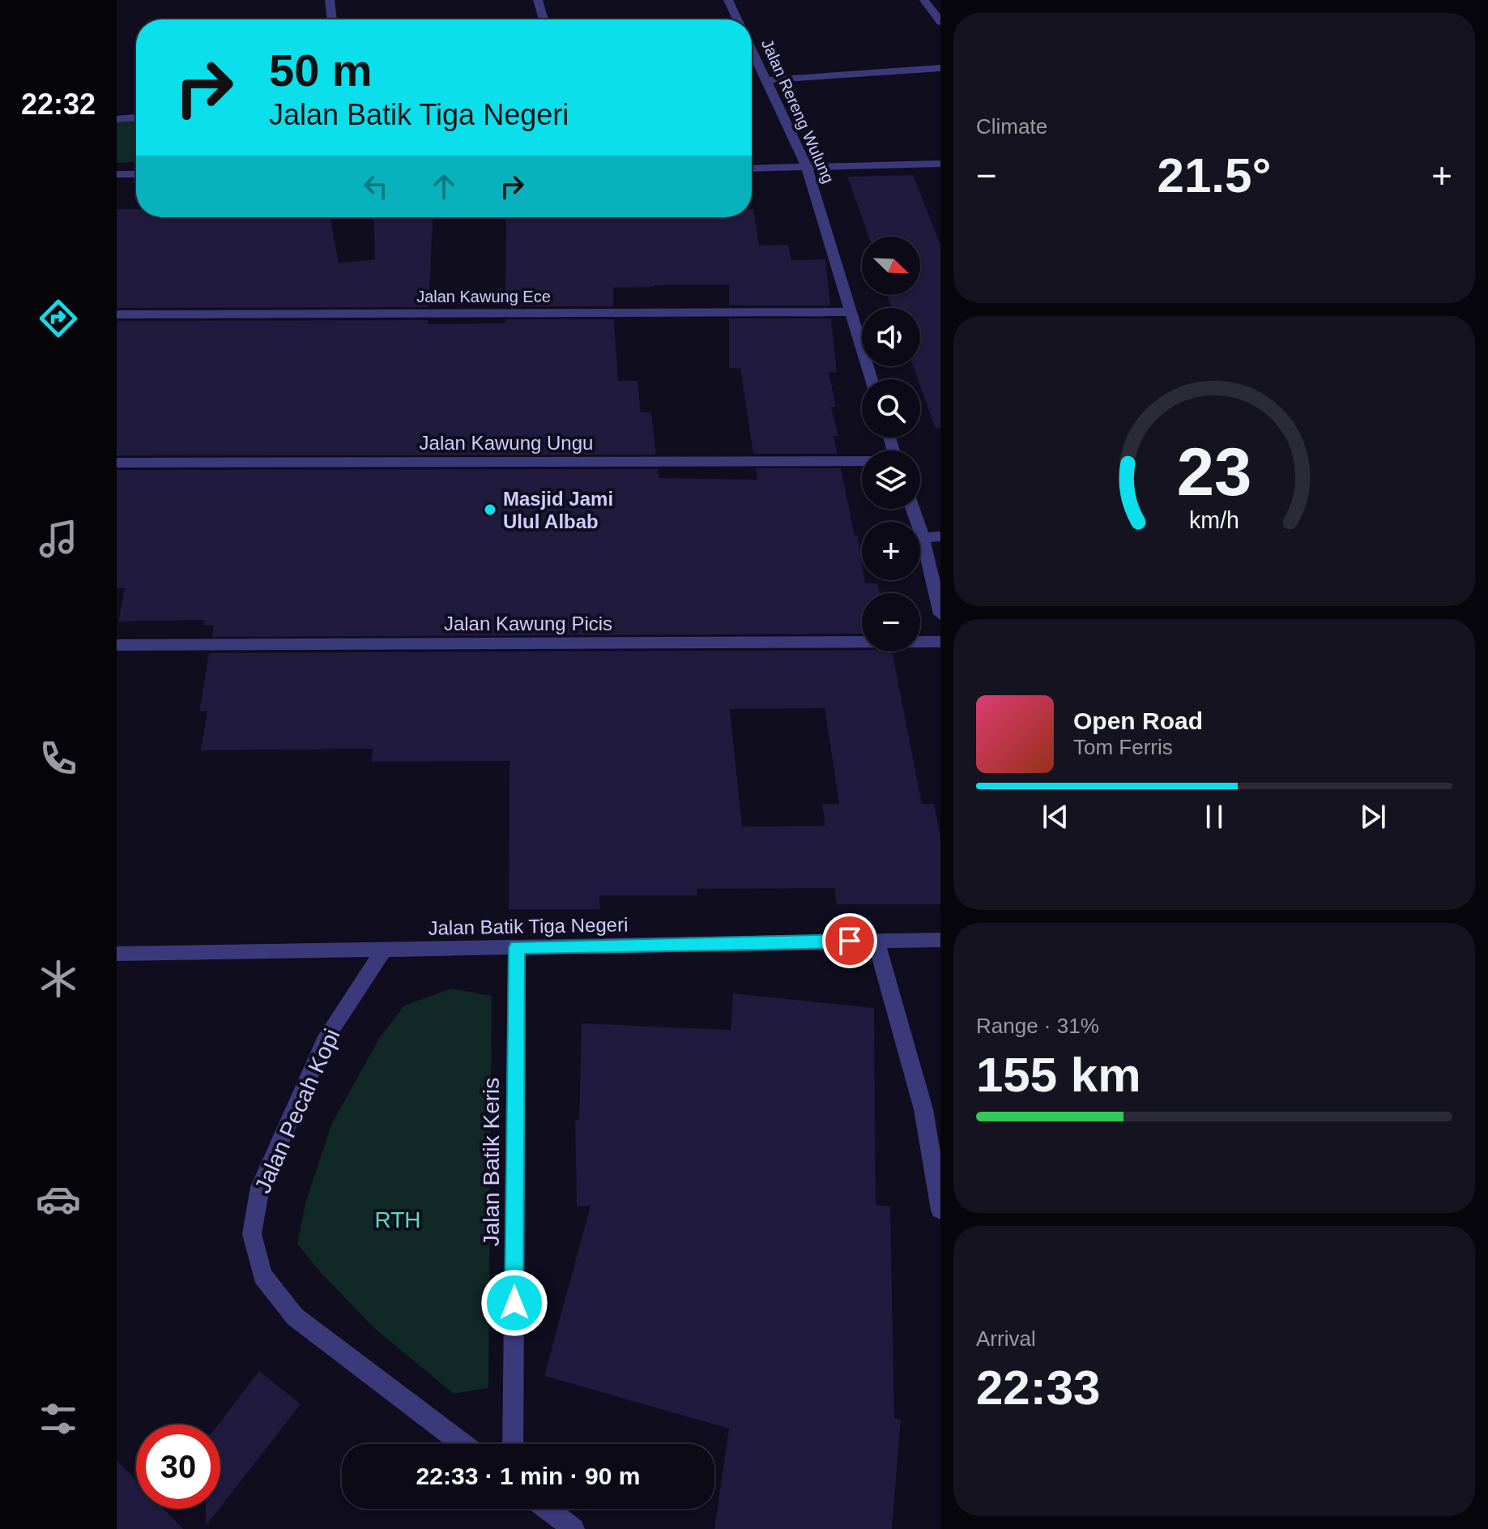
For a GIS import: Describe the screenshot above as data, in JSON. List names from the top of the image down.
{
  "streets": {
    "street": [
      "Jalan Rereng Wulung",
      "Jalan Kawung Ece",
      "Jalan Kawung Ungu",
      "Jalan Kawung Picis",
      "Jalan Batik Tiga Negeri",
      "Jalan Pecah Kopi",
      "Jalan Batik Keris"
    ]
  },
  "crossings": [
    ["Jalan Rereng Wulung", "Jalan Kawung Ece"],
    ["Jalan Batik Tiga Negeri", "Jalan Pecah Kopi"],
    ["Jalan Batik Tiga Negeri", "Jalan Batik Keris"]
  ],
  "parks": ["RTH"],
  "places": ["Masjid Jami Ulul Albab"],
  "north": "bottom right",
  "page": {
    "tabs": "22:32",
    "tile": [
      "Climate",
      ["Range · 31%", "155 km"],
      ["Arrival", "22:33"]
    ],
    "turn": ["50 m", "Jalan Batik Tiga Negeri"],
    "heat": ["−", "21.5°", "+"],
    "map_buttons": ["+", "−"],
    "song": ["Open Road", "Tom Ferris"],
    "limit": "30",
    "trip": "22:33 · 1 min · 90 m",
    "gauge": ["23", "km/h"]
  }
}
